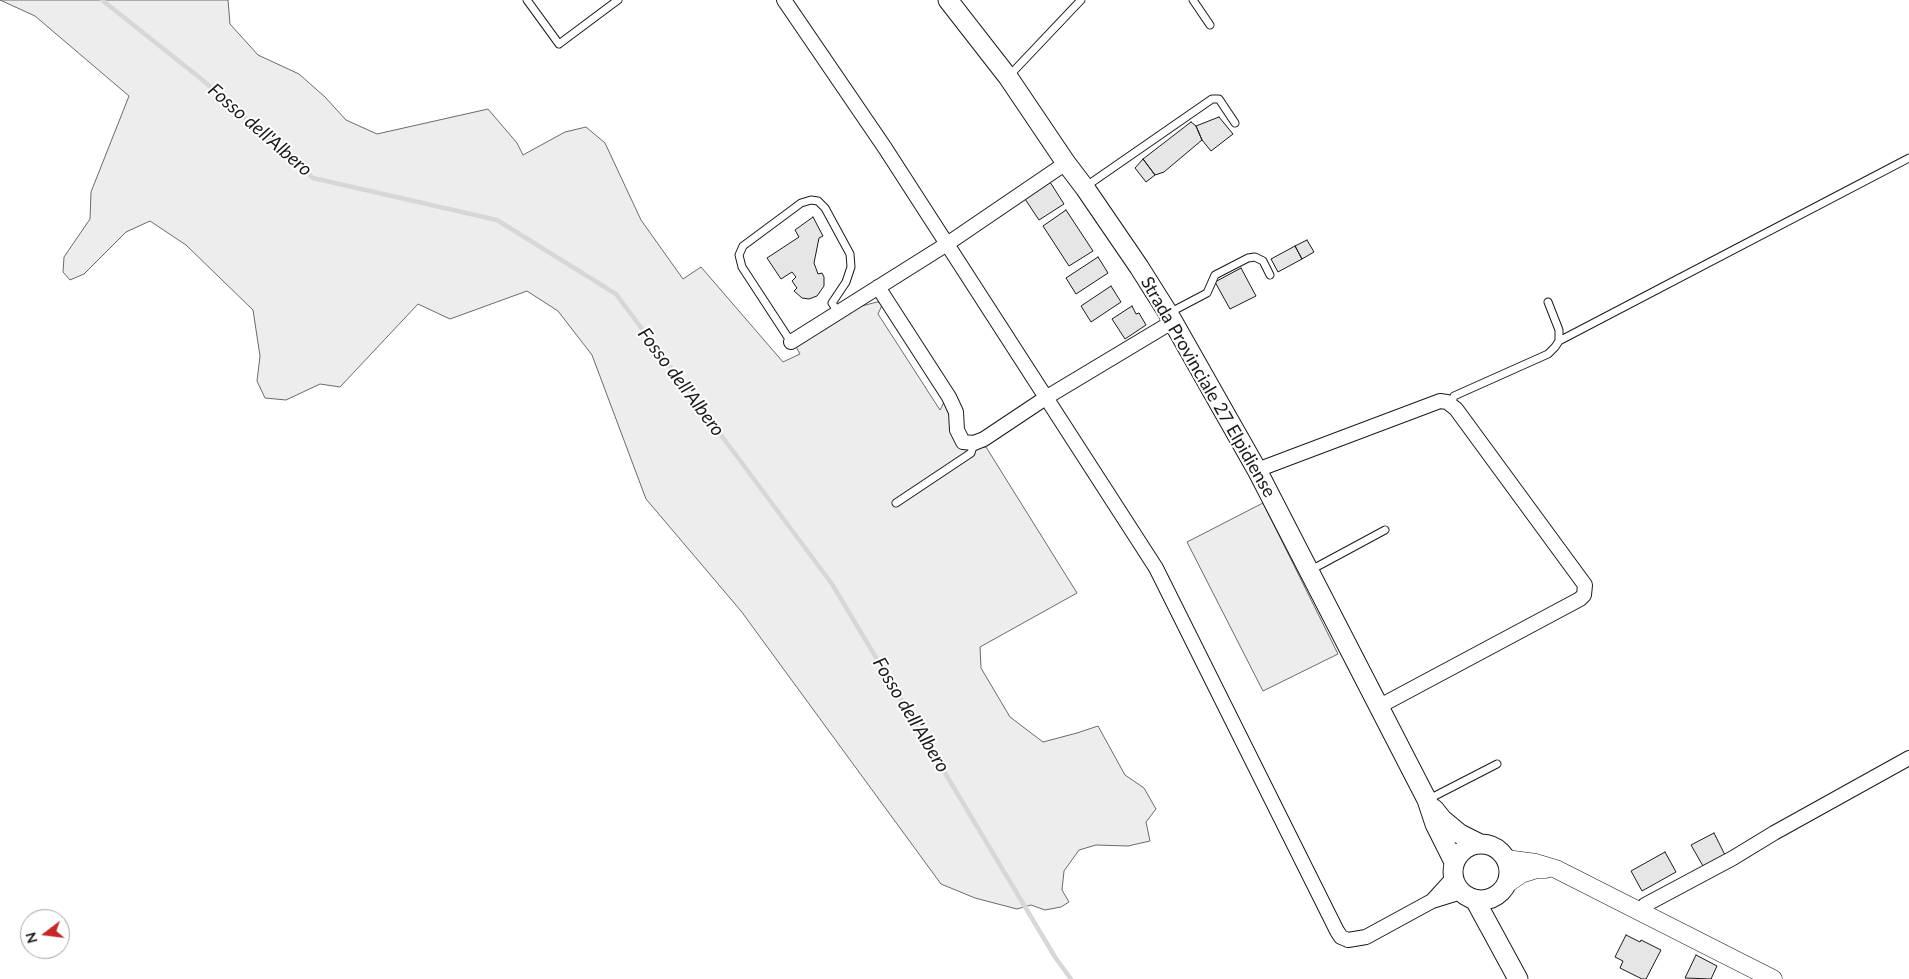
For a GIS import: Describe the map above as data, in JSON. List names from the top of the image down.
{
  "streets": {
    "main road": ["Strada Provinciale 27 Elpidiense"]
  },
  "water": ["Fosso dell'Albero"],
  "north": "left"
}
